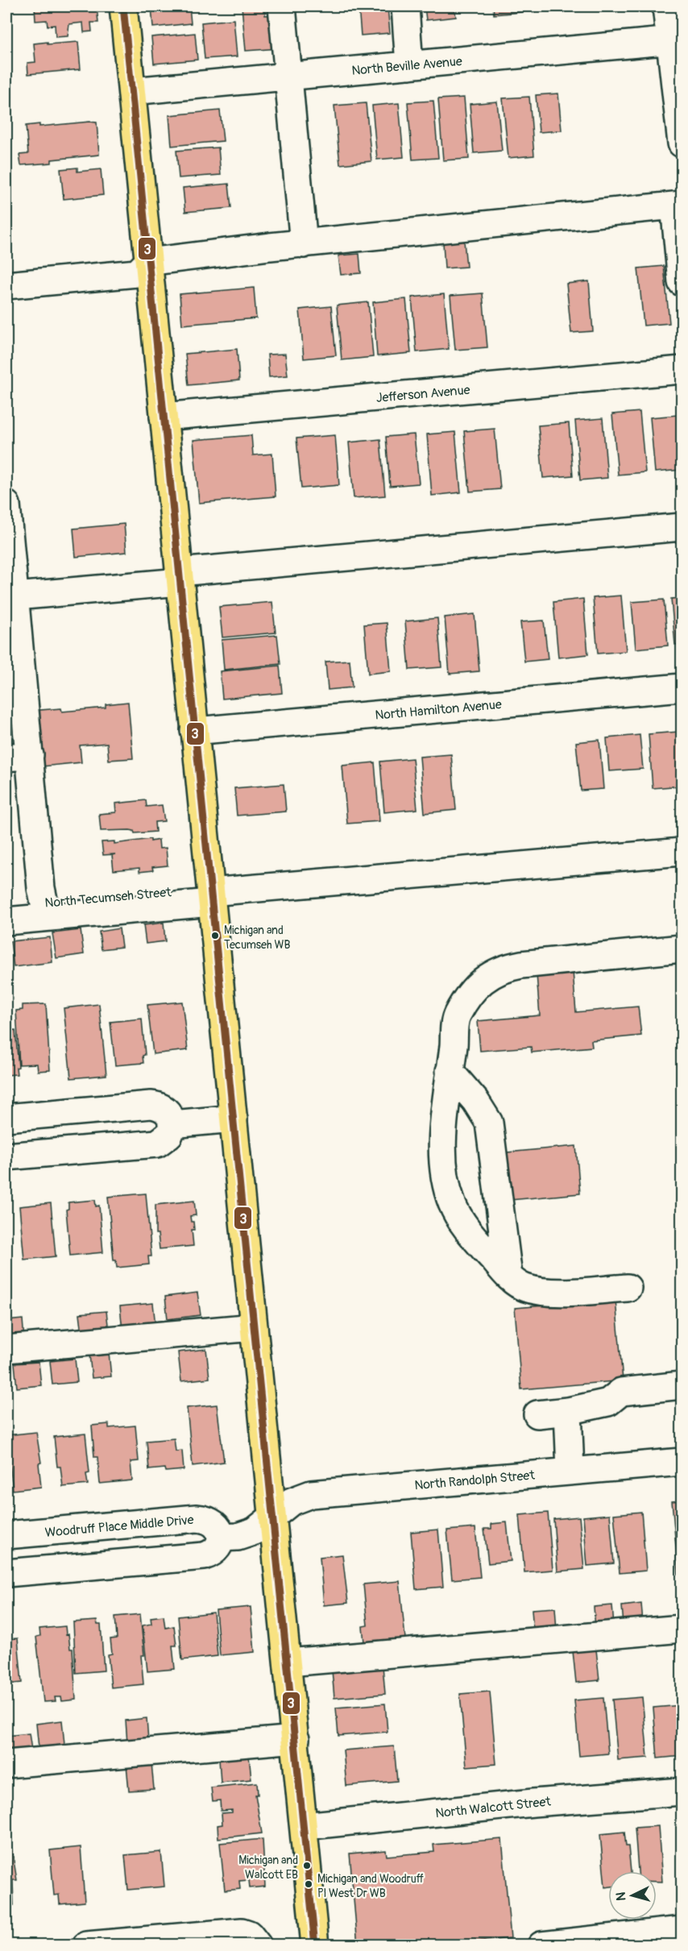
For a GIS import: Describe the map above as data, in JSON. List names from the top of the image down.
{
  "streets": {
    "street": [
      "North Beville Avenue",
      "Jefferson Avenue",
      "North Hamilton Avenue",
      "North Tecumseh Street",
      "North Randolph Street",
      "Woodruff Place Middle Drive",
      "North Walcott Street"
    ]
  },
  "places": ["Michigan and Tecumseh WB", "Michigan and Walcott EB", "Michigan and Woodruff Pl West Dr WB"],
  "lines": ["transit line 3"],
  "north": "left"
}
